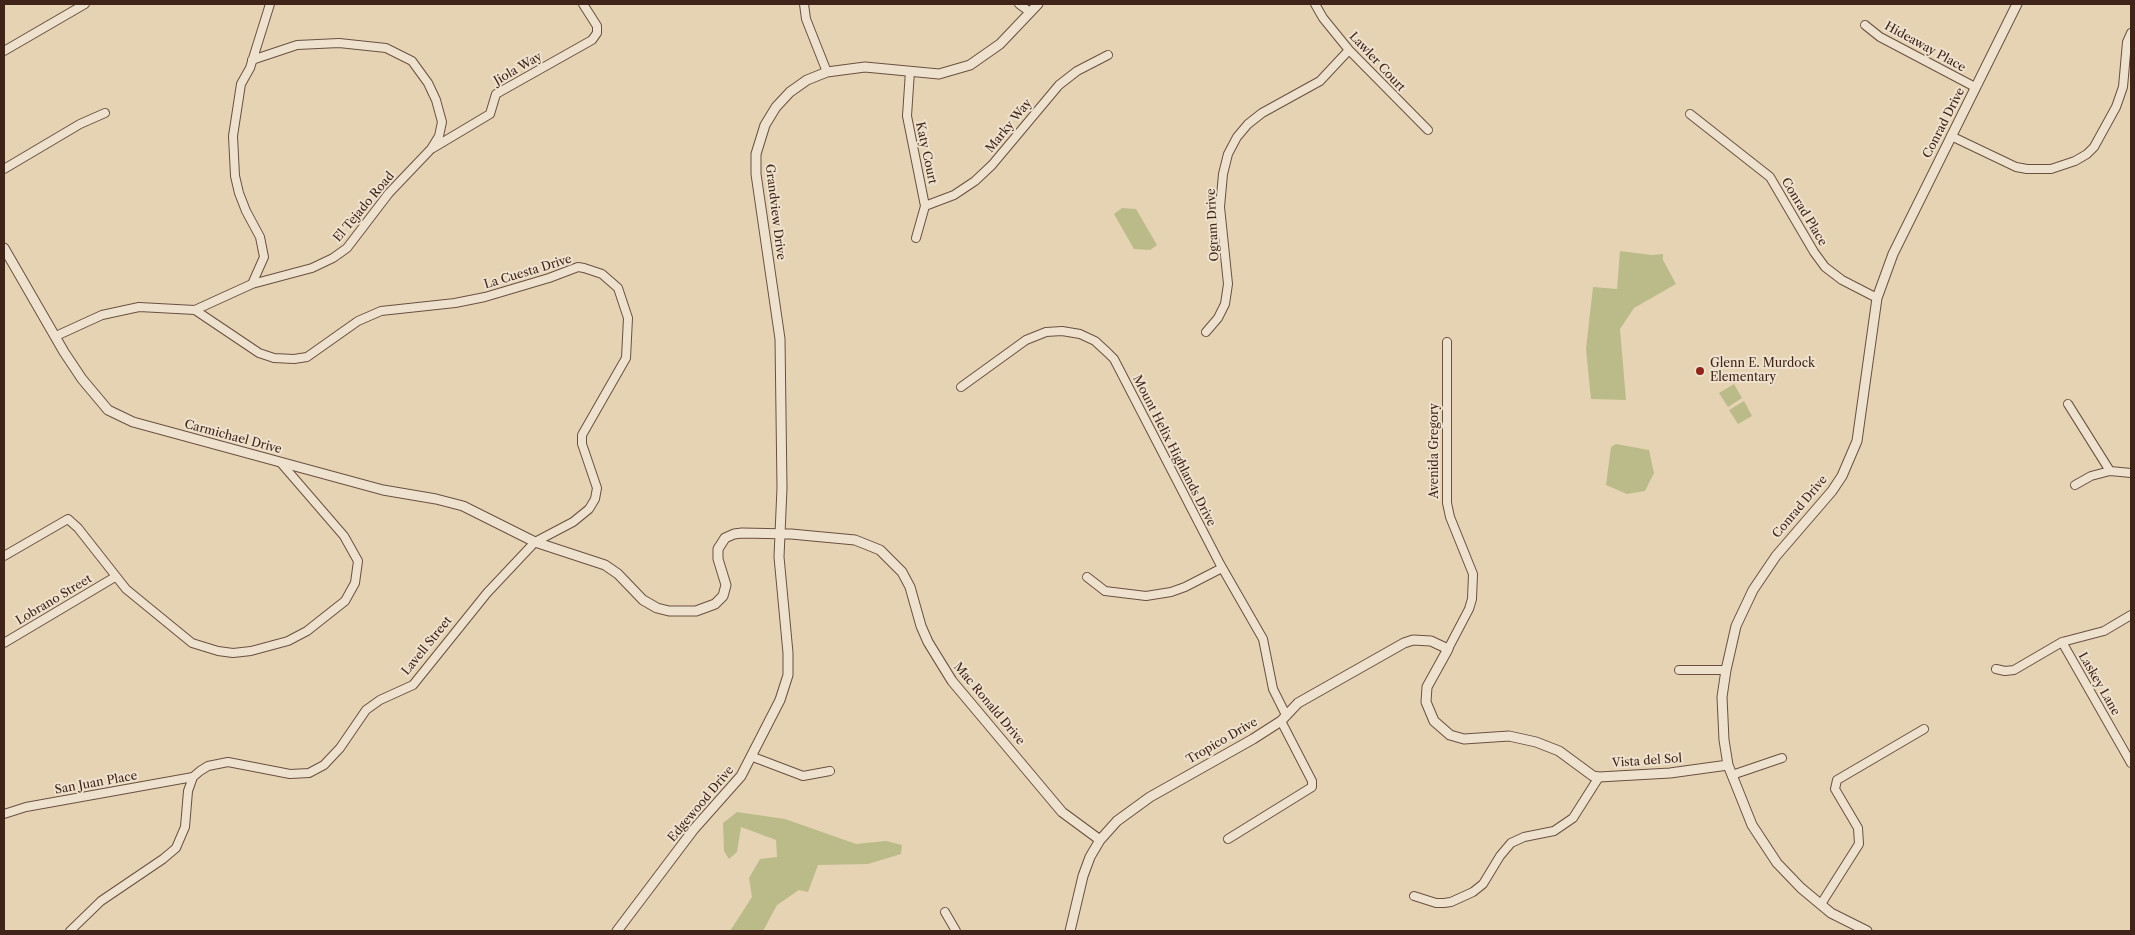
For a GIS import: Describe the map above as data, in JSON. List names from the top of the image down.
{
  "streets": {
    "street": [
      "Hideaway Place",
      "Lawler Court",
      "Jiola Way",
      "Conrad Drive",
      "Marky Way",
      "Katy Court",
      "El Tejado Road",
      "Grandview Drive",
      "Conrad Place",
      "Ogram Drive",
      "La Cuesta Drive",
      "Carmichael Drive",
      "Mount Helix Highlands Drive",
      "Avenida Gregory",
      "Lobrano Street",
      "Lavell Street",
      "Laskey Lane",
      "Mac Ronald Drive",
      "Tropico Drive",
      "Vista del Sol",
      "San Juan Place",
      "Edgewood Drive"
    ]
  },
  "crossings": [
    ["Hideaway Place", "Conrad Drive"],
    ["Lawler Court", "Ogram Drive"],
    ["Jiola Way", "El Tejado Road"],
    ["Conrad Drive", "Conrad Place"],
    ["Conrad Drive", "Vista del Sol"],
    ["Marky Way", "Katy Court"],
    ["Katy Court", "Grandview Drive"],
    ["El Tejado Road", "La Cuesta Drive"],
    ["El Tejado Road", "Carmichael Drive"],
    ["Grandview Drive", "Mac Ronald Drive"],
    ["Grandview Drive", "Edgewood Drive"],
    ["La Cuesta Drive", "Carmichael Drive"],
    ["La Cuesta Drive", "Lavell Street"],
    ["Carmichael Drive", "Lavell Street"],
    ["Mount Helix Highlands Drive", "Tropico Drive"],
    ["Avenida Gregory", "Tropico Drive"],
    ["Avenida Gregory", "Vista del Sol"],
    ["Lavell Street", "San Juan Place"],
    ["Mac Ronald Drive", "Tropico Drive"],
    ["Mac Ronald Drive", "Edgewood Drive"]
  ],
  "places": ["Glenn E. Murdock Elementary"]
}
